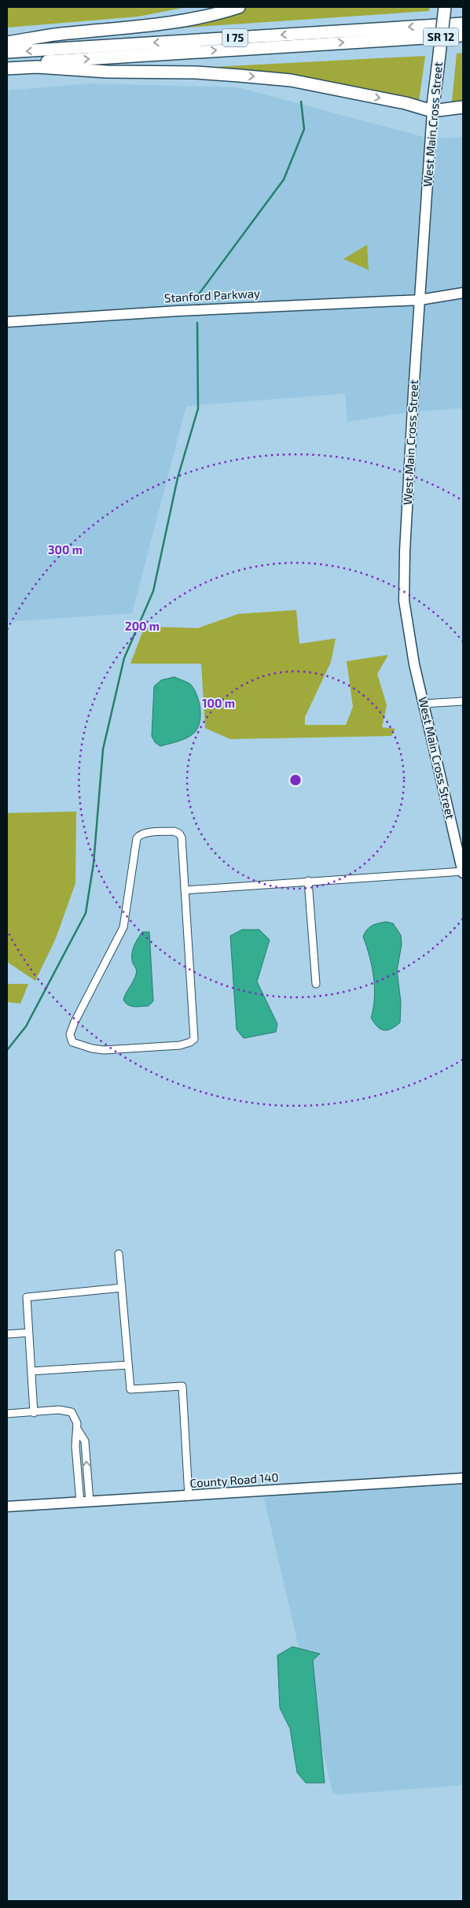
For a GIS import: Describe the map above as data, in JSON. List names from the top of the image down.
{
  "streets": {
    "highway": ["SR 12", "I 75", "West Main Cross Street"],
    "street": ["Stanford Parkway", "County Road 140"]
  },
  "crossings": [
    ["West Main Cross Street", "Stanford Parkway"]
  ],
  "rings": ["300 m", "200 m", "100 m"]
}
